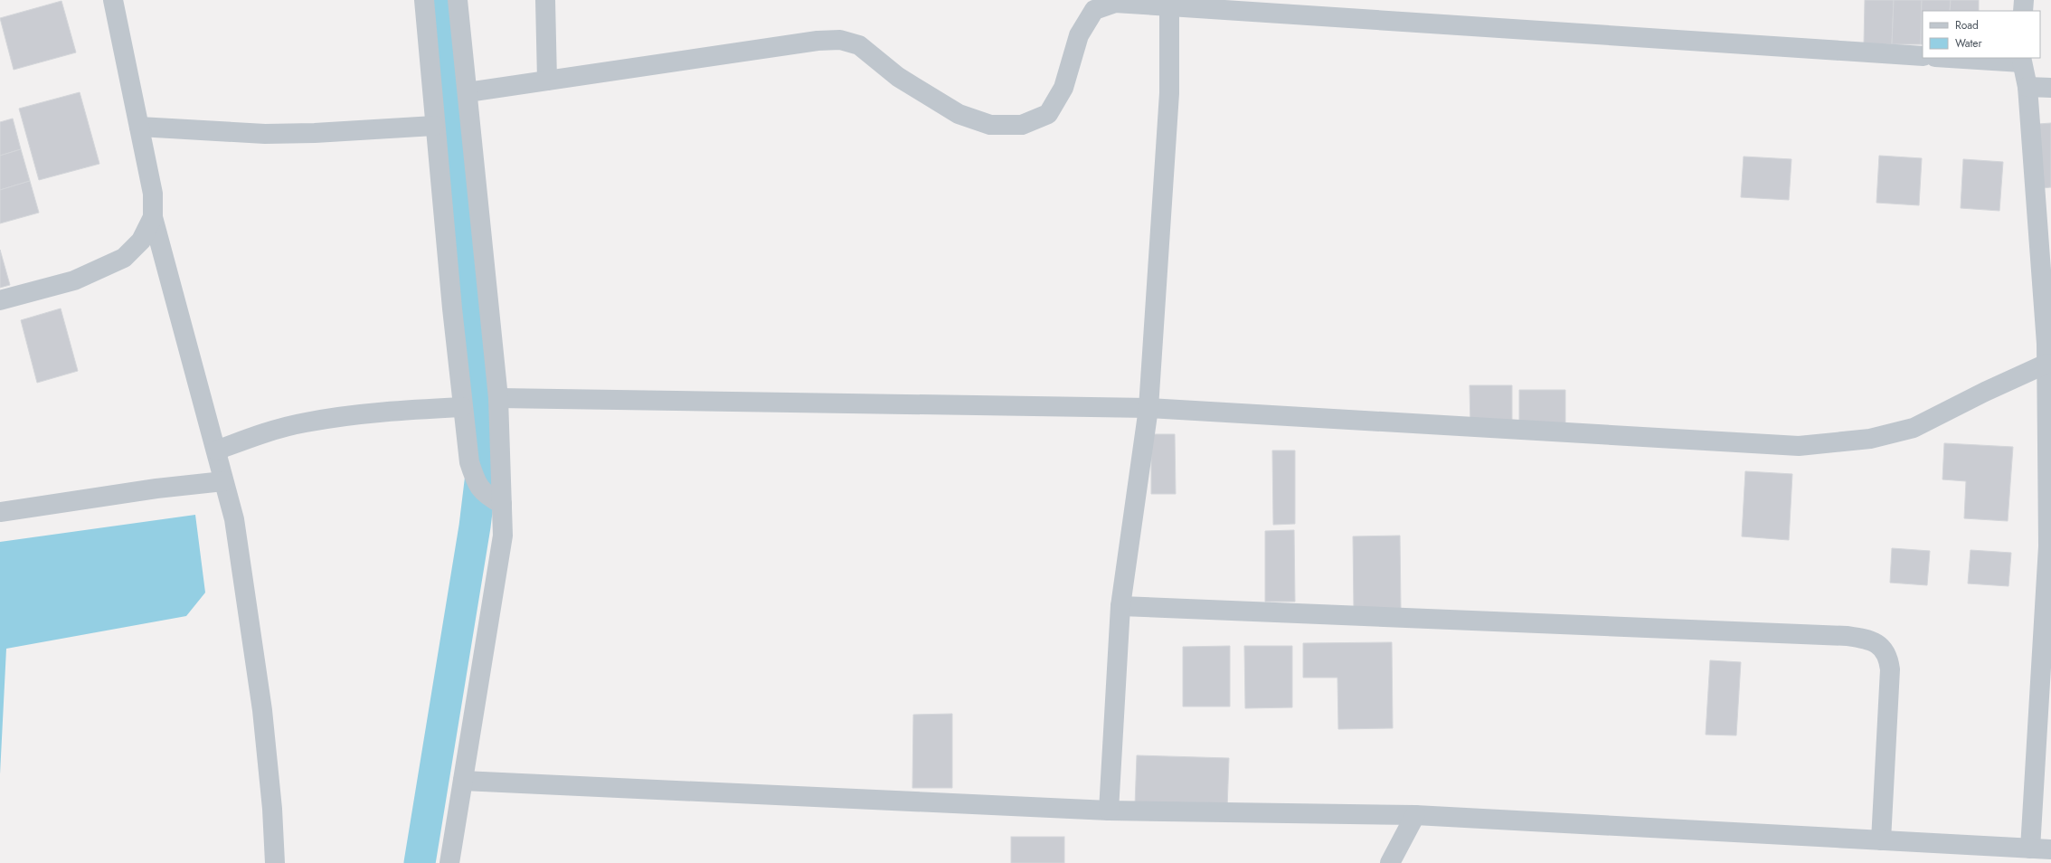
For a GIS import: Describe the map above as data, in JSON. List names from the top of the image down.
{
  "legend": ["Road", "Water"]
}
